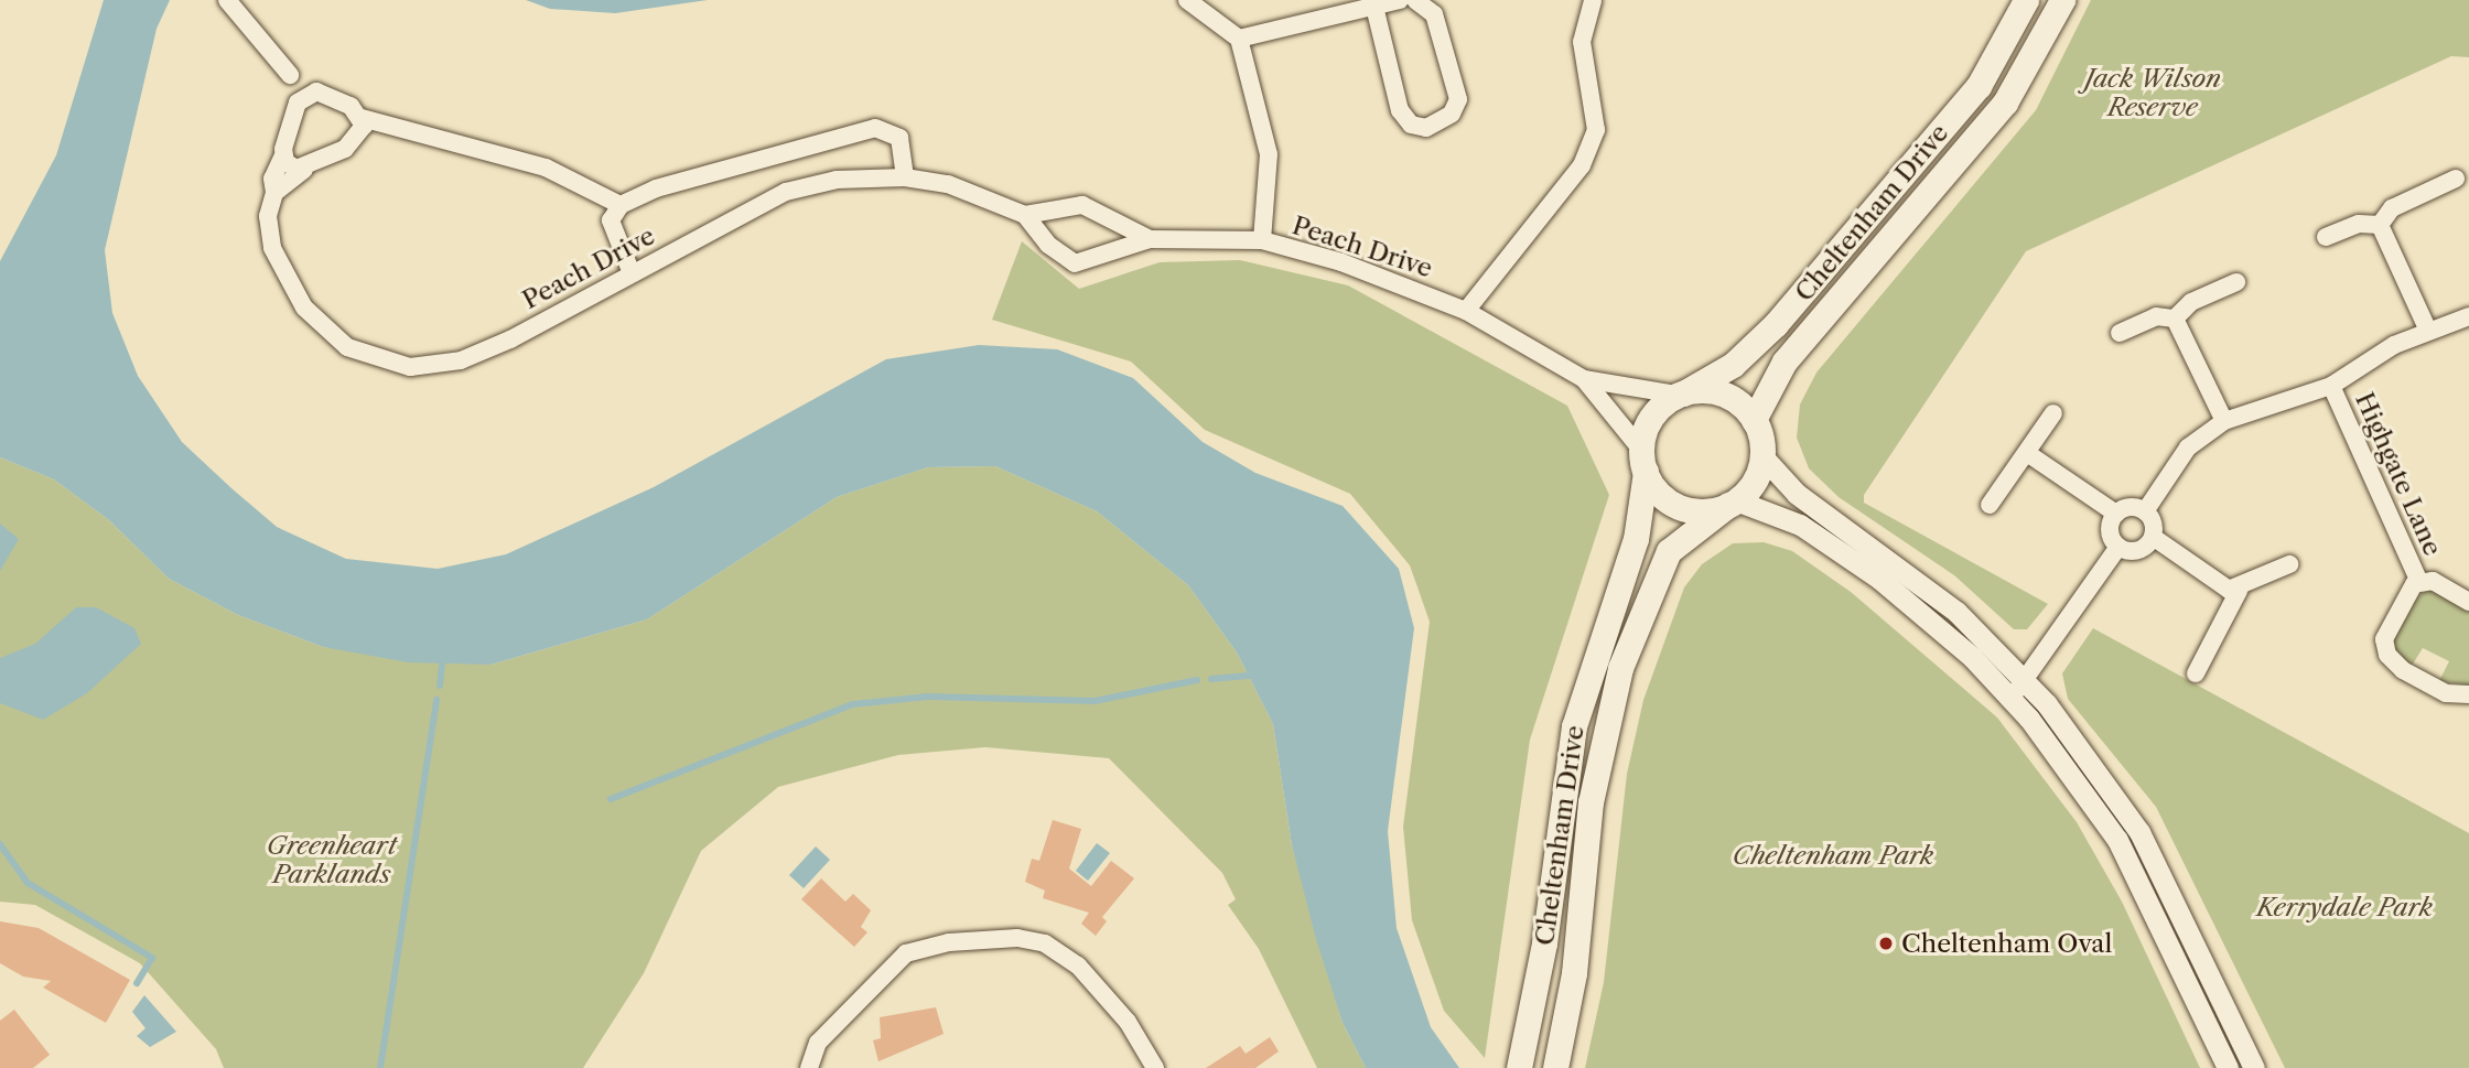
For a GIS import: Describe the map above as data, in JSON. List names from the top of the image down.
{
  "streets": {
    "main road": ["Cheltenham Drive"],
    "street": ["Peach Drive", "Highgate Lane"]
  },
  "crossings": [
    ["Cheltenham Drive", "Peach Drive"]
  ],
  "parks": [
    "Jack Wilson Reserve",
    "Greenheart Parklands",
    "Cheltenham Park",
    "Kerrydale Park"
  ],
  "places": ["Cheltenham Oval"]
}
